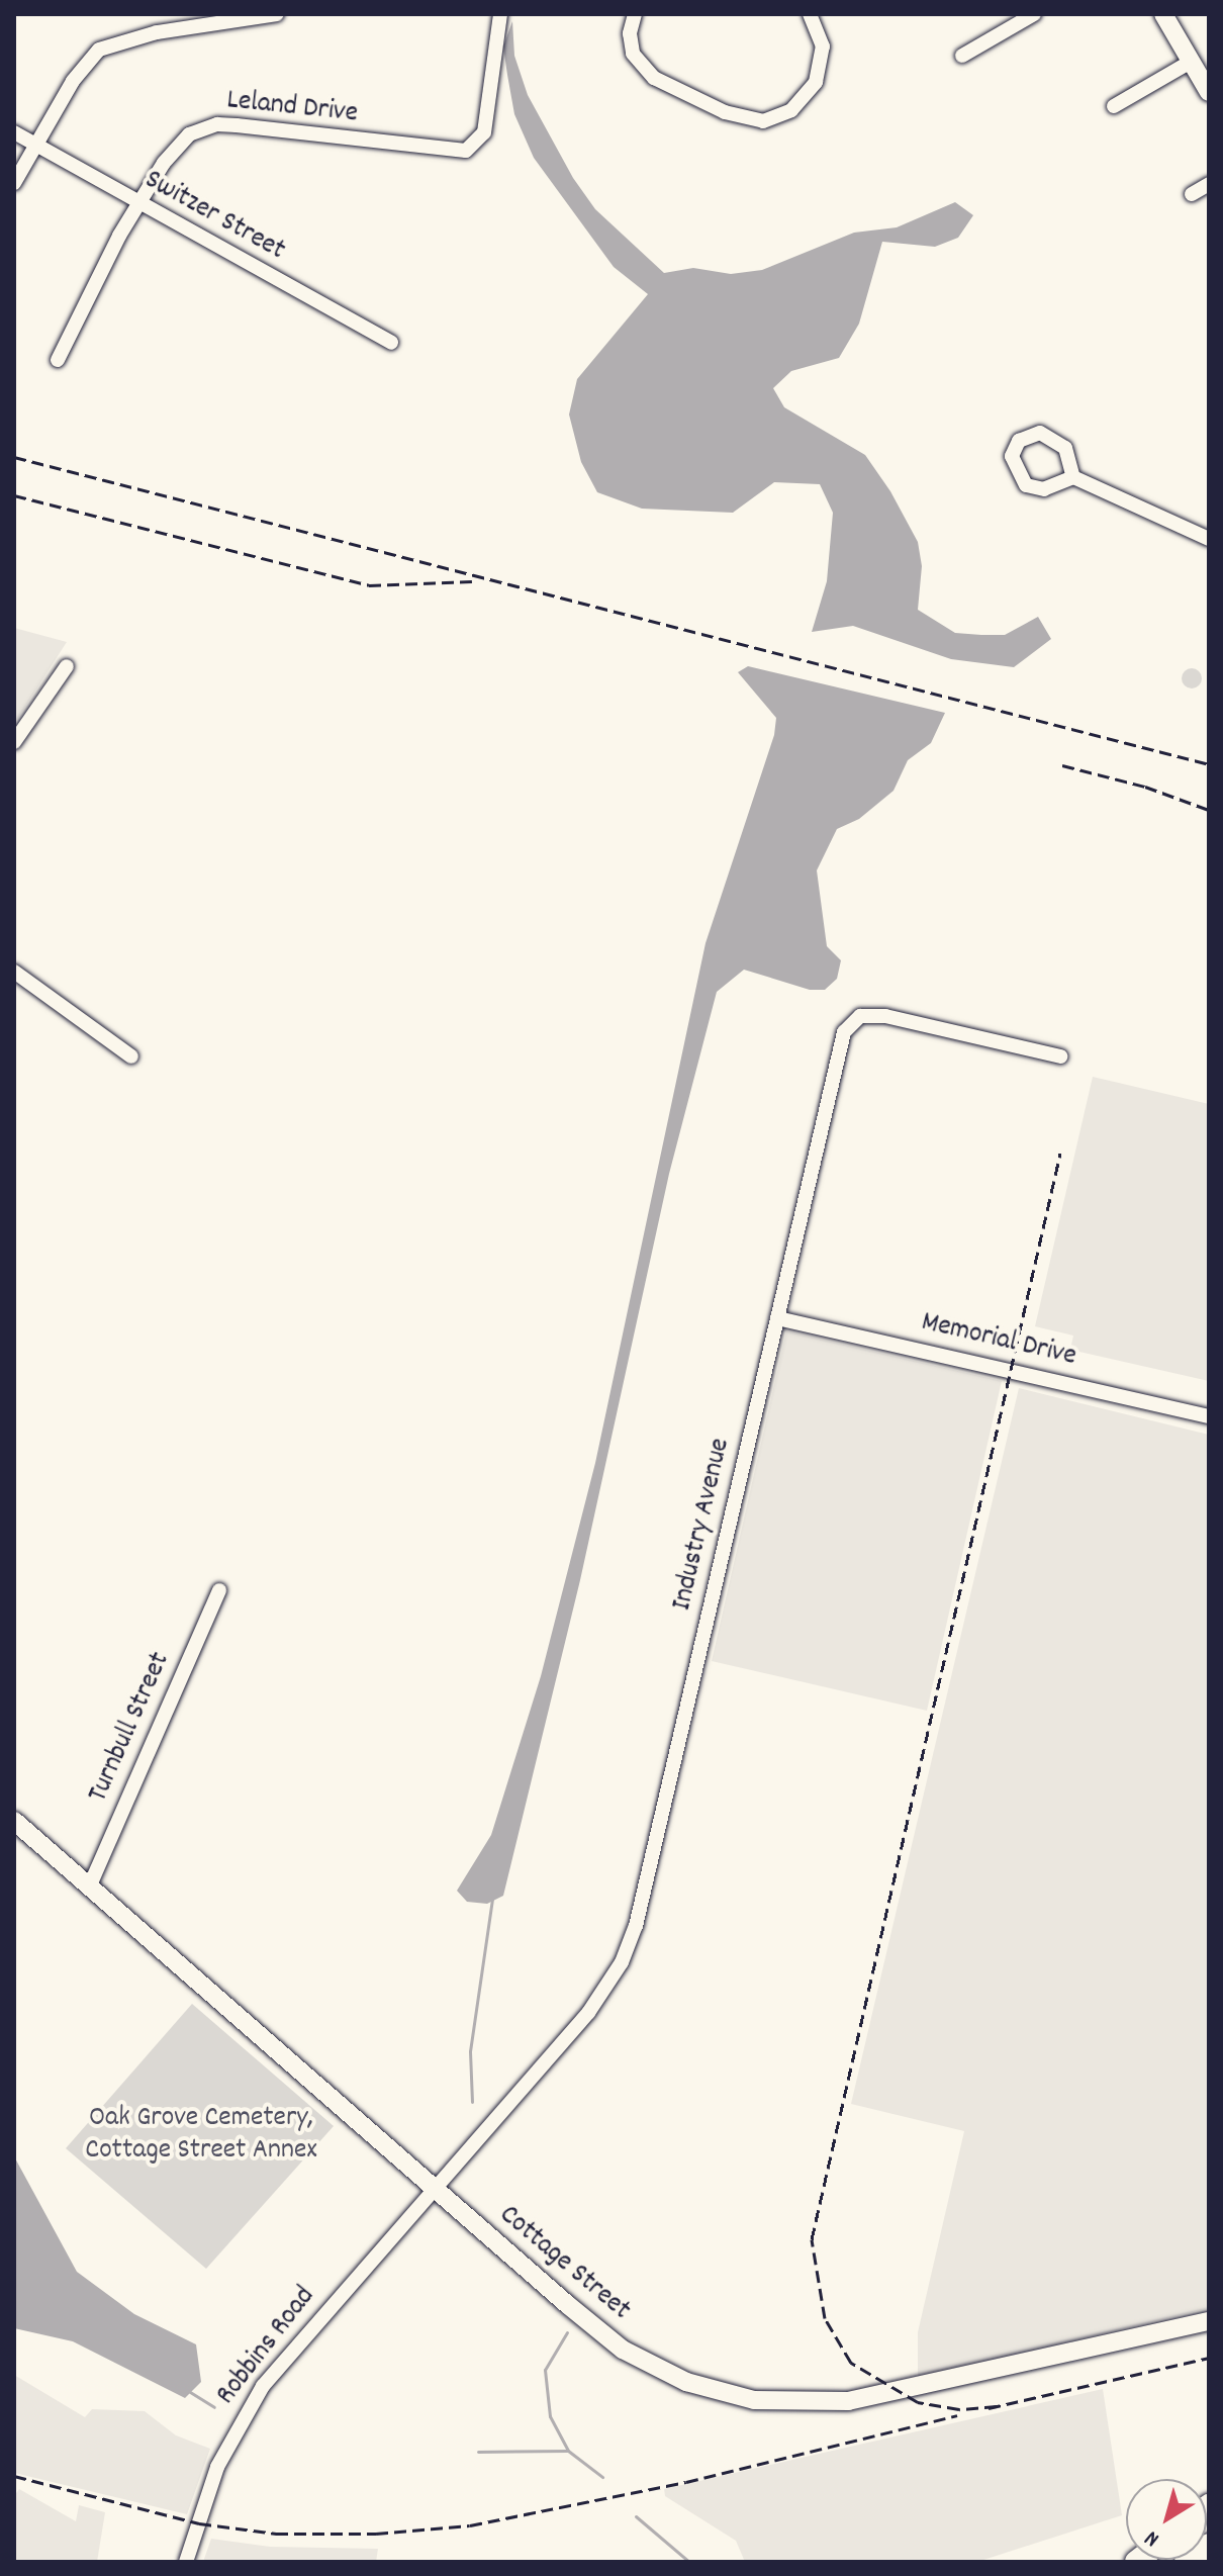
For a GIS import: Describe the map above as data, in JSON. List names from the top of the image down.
{
  "streets": {
    "main road": ["Cottage Street"],
    "street": [
      "Leland Drive",
      "Switzer Street",
      "Memorial Drive",
      "Industry Avenue",
      "Turnbull Street",
      "Robbins Road"
    ]
  },
  "crossings": [
    ["Leland Drive", "Switzer Street"],
    ["Memorial Drive", "Industry Avenue"],
    ["Industry Avenue", "Cottage Street"],
    ["Industry Avenue", "Robbins Road"],
    ["Turnbull Street", "Cottage Street"],
    ["Cottage Street", "Robbins Road"]
  ],
  "parks": ["Oak Grove Cemetery, Cottage Street Annex"],
  "north": "bottom left"
}
